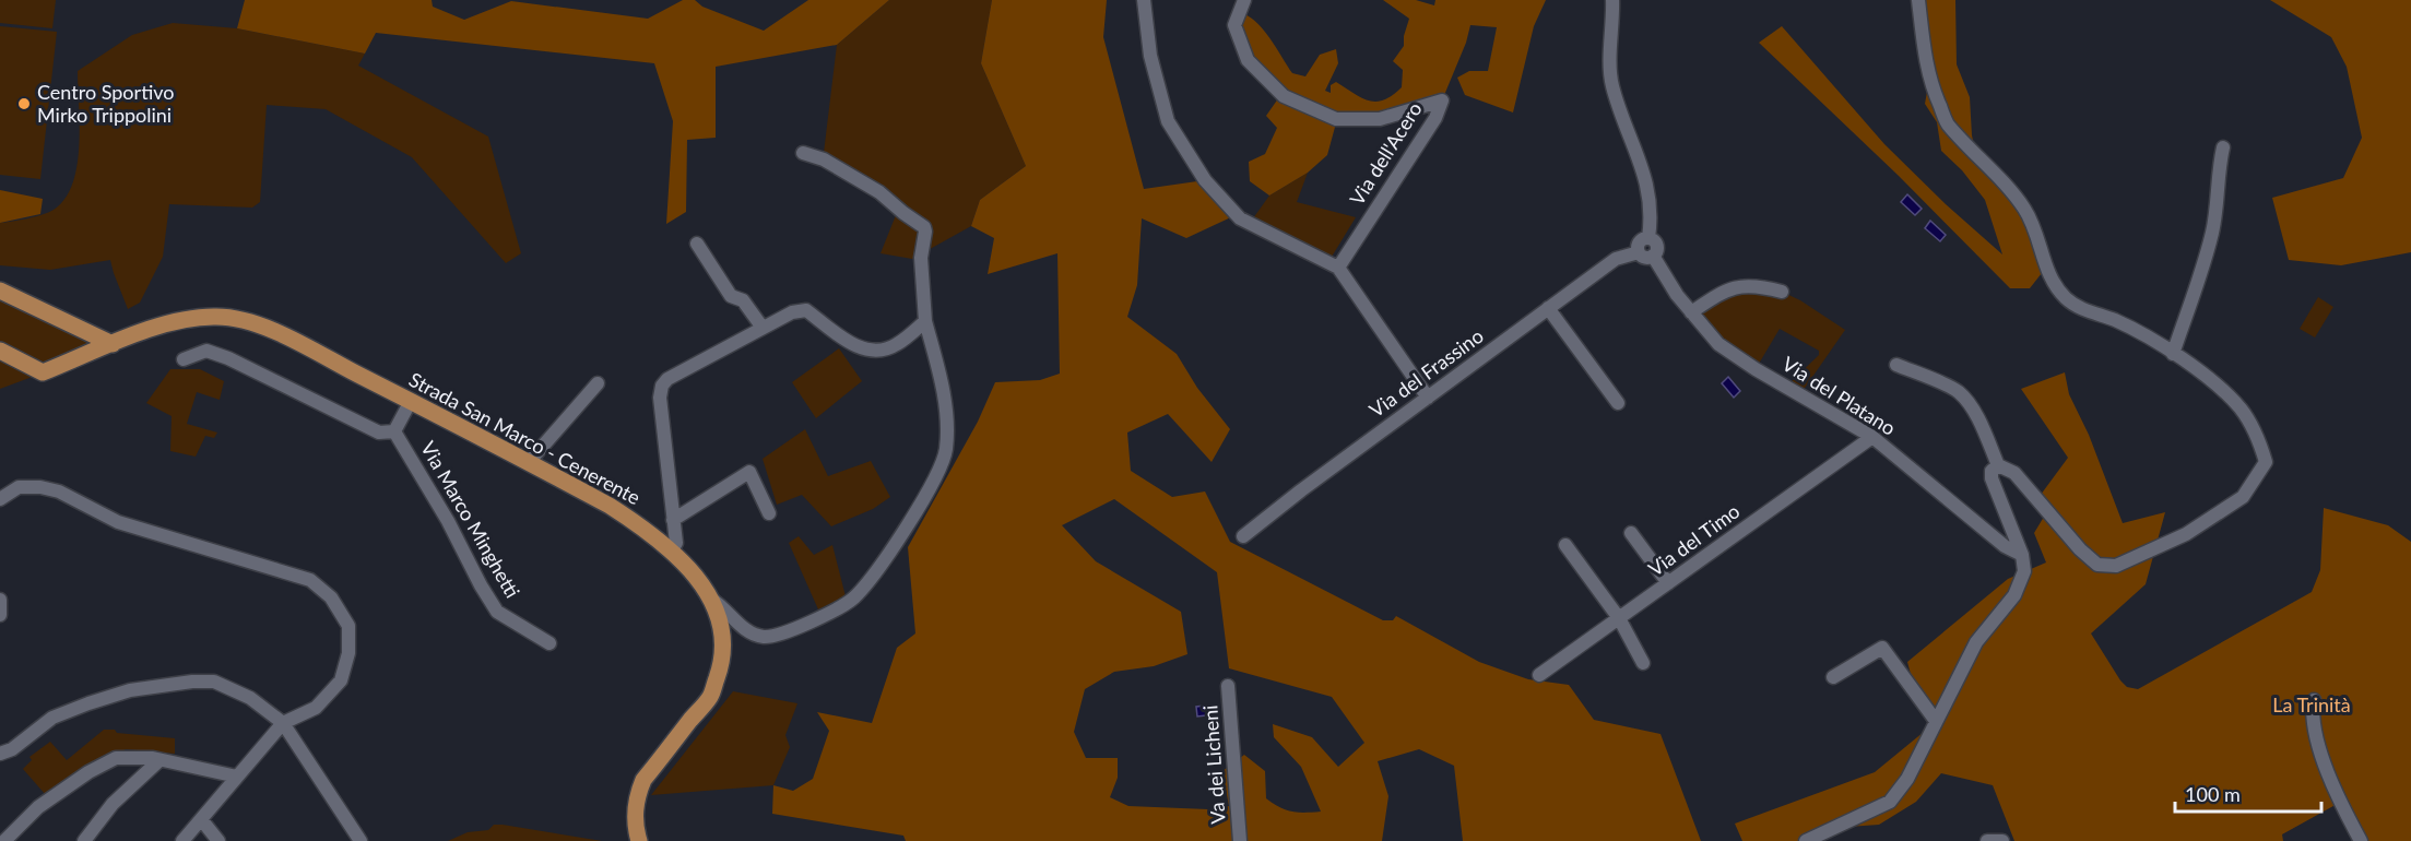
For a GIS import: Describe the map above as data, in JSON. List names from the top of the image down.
{
  "streets": {
    "main road": ["Strada San Marco - Cenerente"],
    "street": [
      "Via dell'Acero",
      "Via del Frassino",
      "Via del Platano",
      "Via Marco Minghetti",
      "Via del Timo",
      "Va dei Licheni"
    ]
  },
  "crossings": [
    ["Via del Frassino", "Via del Platano"],
    ["Via del Platano", "Via del Timo"],
    ["Strada San Marco - Cenerente", "Via Marco Minghetti"]
  ],
  "parks": ["La Trinità"],
  "places": ["Centro Sportivo Mirko Trippolini"],
  "scale_bar": "100 m"
}
